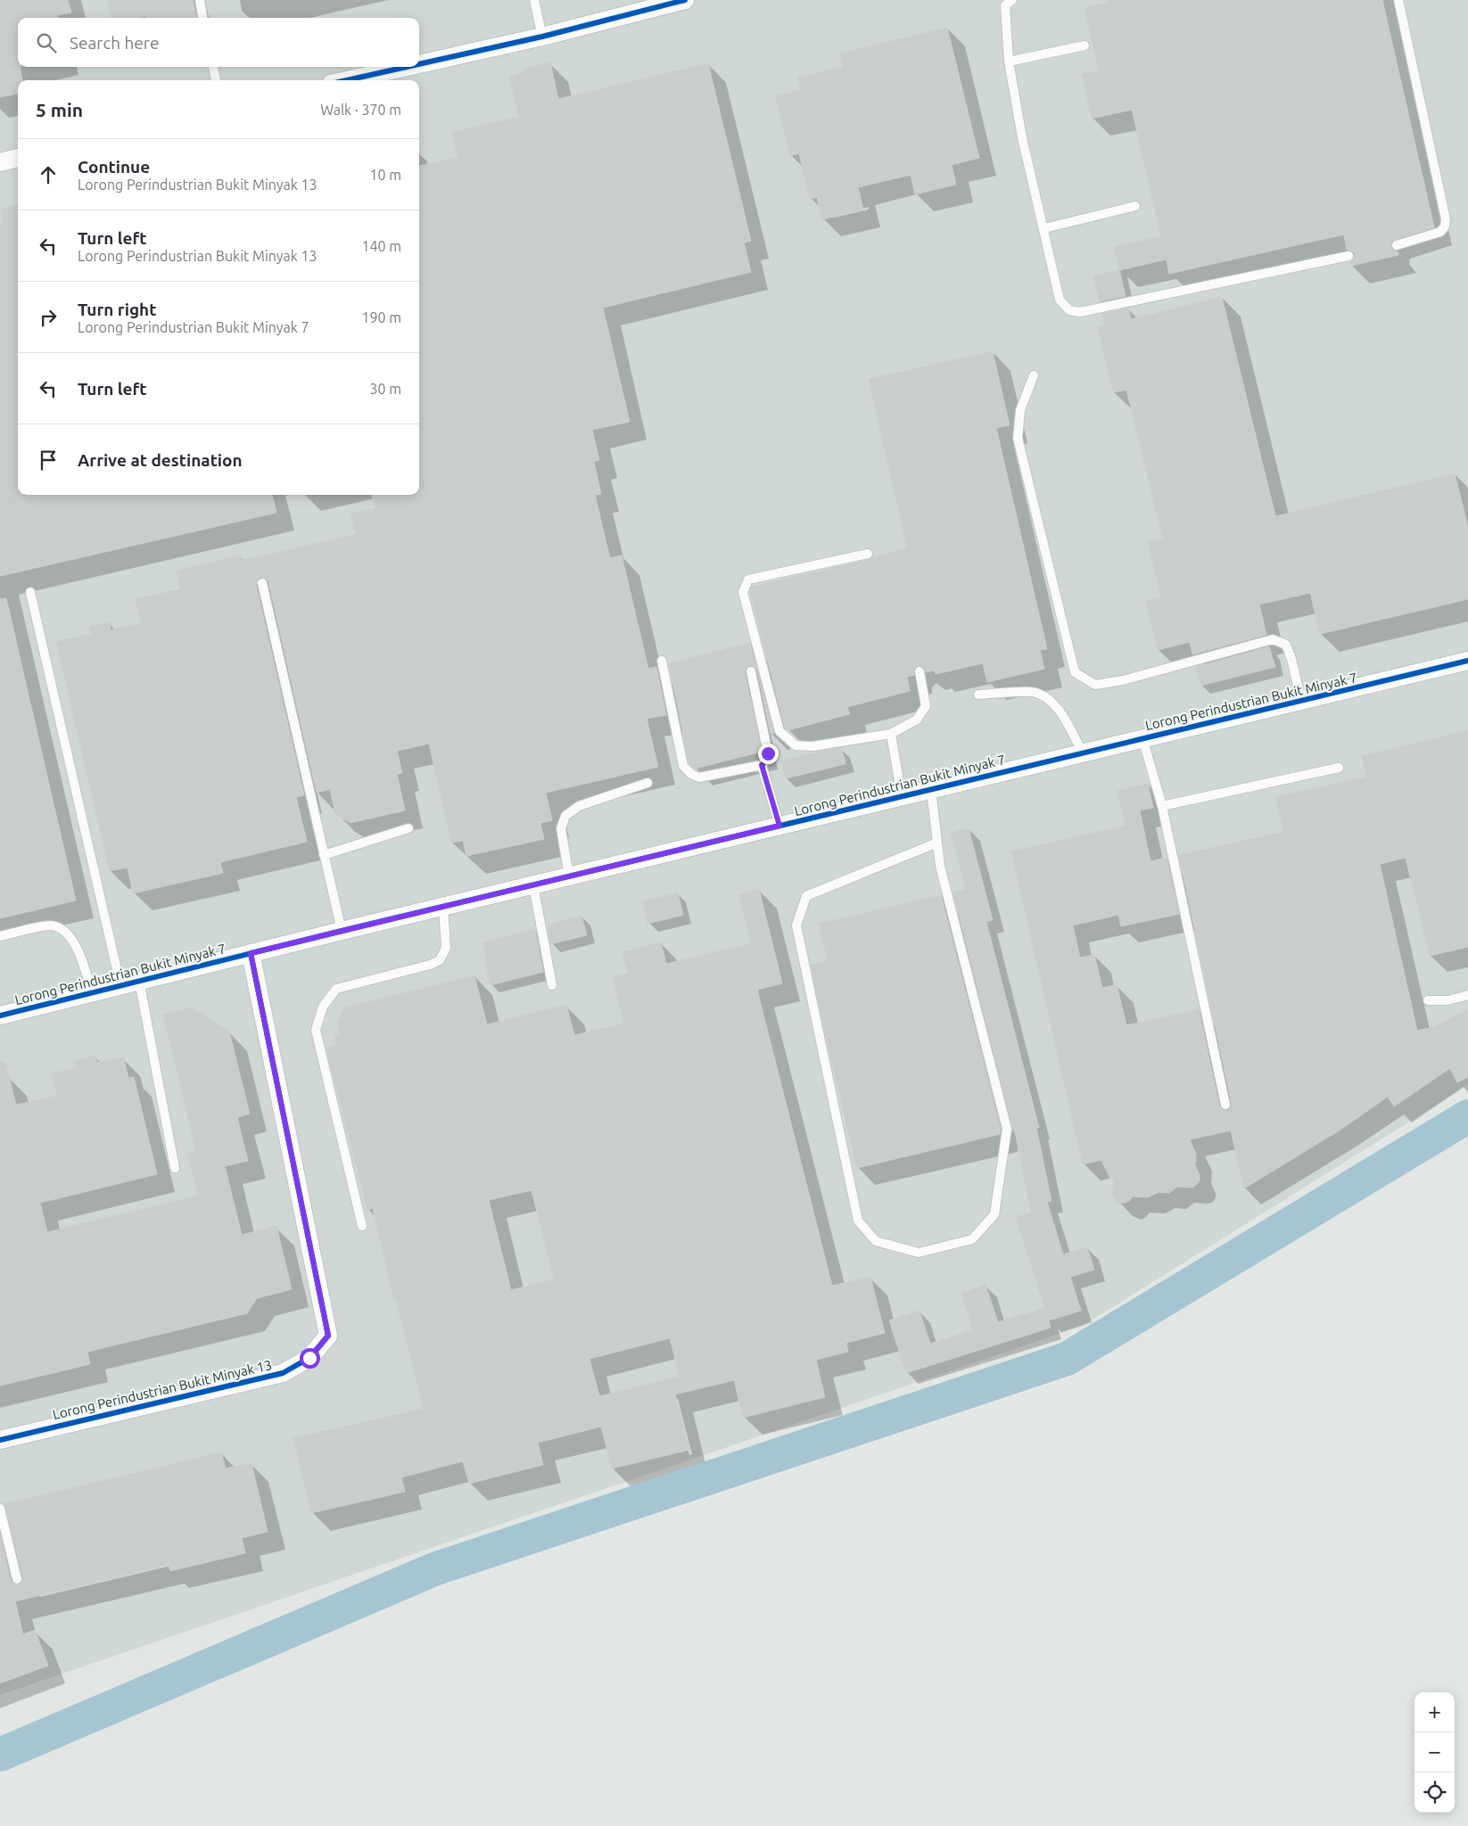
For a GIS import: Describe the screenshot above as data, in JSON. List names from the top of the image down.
{
  "streets": {
    "street": ["Lorong Perindustrian Bukit Minyak 7", "Lorong Perindustrian Bukit Minyak 13"]
  },
  "crossings": [
    ["Lorong Perindustrian Bukit Minyak 7", "Lorong Perindustrian Bukit Minyak 13"]
  ],
  "page": {
    "search": "Search here",
    "heading": ["5 min", "Walk · 370 m"],
    "list": [
      ["Continue", "Lorong Perindustrian Bukit Minyak 13", "10 m"],
      ["Turn left", "Lorong Perindustrian Bukit Minyak 13", "140 m"],
      ["Turn right", "Lorong Perindustrian Bukit Minyak 7", "190 m"],
      ["Turn left", "30 m"],
      "Arrive at destination"
    ],
    "map_buttons": ["+", "−"]
  }
}
